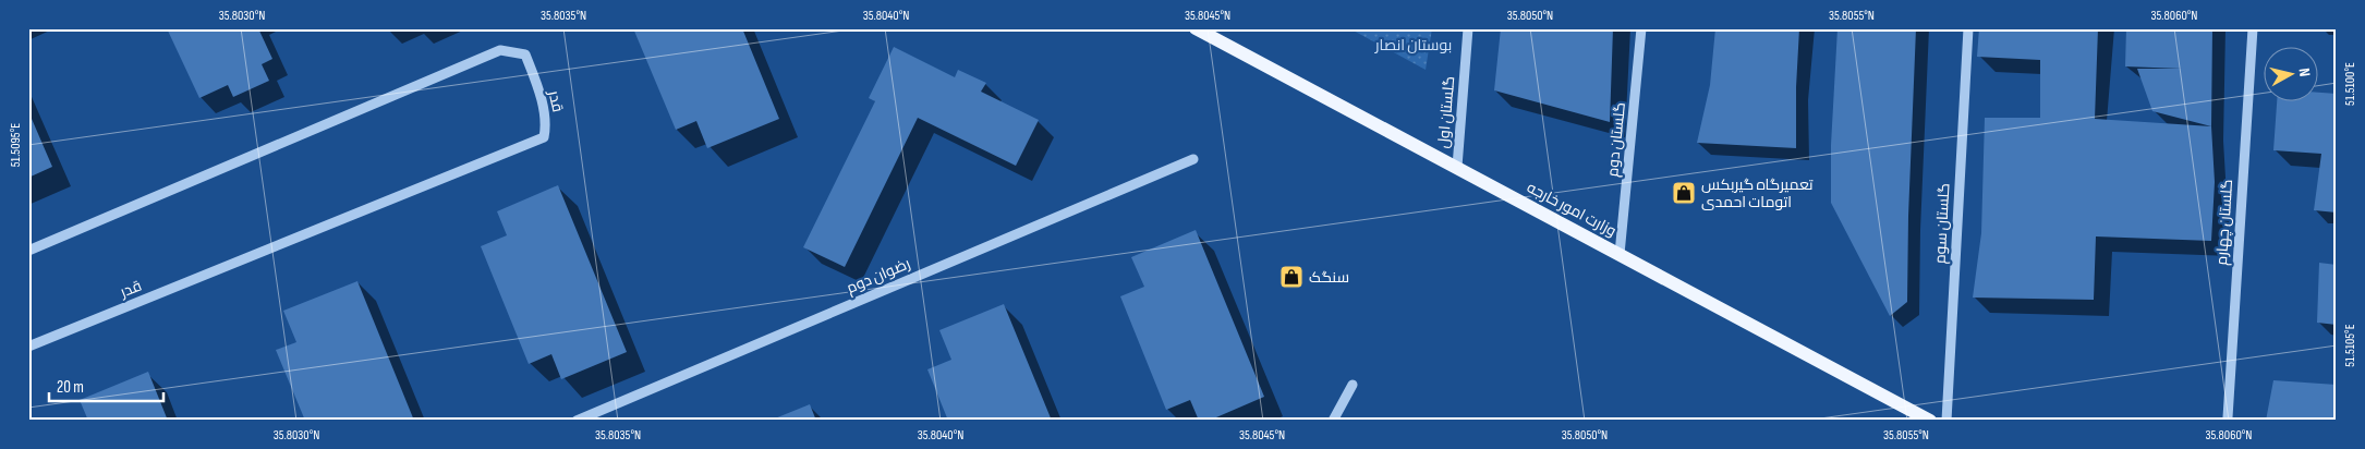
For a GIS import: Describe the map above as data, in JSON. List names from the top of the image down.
{
  "streets": {
    "main road": ["وزارت امور خارجه"],
    "street": [
      "قدر",
      "گلستان اول",
      "گلستان دوم",
      "گلستان چهارم",
      "گلستان سوم",
      "رضوان دوم"
    ]
  },
  "crossings": [
    ["گلستان اول", "وزارت امور خارجه"],
    ["گلستان دوم", "وزارت امور خارجه"]
  ],
  "parks": ["بوستان انصار"],
  "places": {
    "shop": ["تعمیرگاه گیربکس اتومات احمدی", "سنگک"]
  },
  "scale_bar": "20 m",
  "north": "right",
  "coordinates": [
    "35.8030°N",
    "35.8035°N",
    "35.8040°N",
    "35.8045°N",
    "35.8050°N",
    "35.8055°N",
    "35.8060°N",
    "51.5100°E",
    "51.5095°E",
    "51.5105°E"
  ]
}
